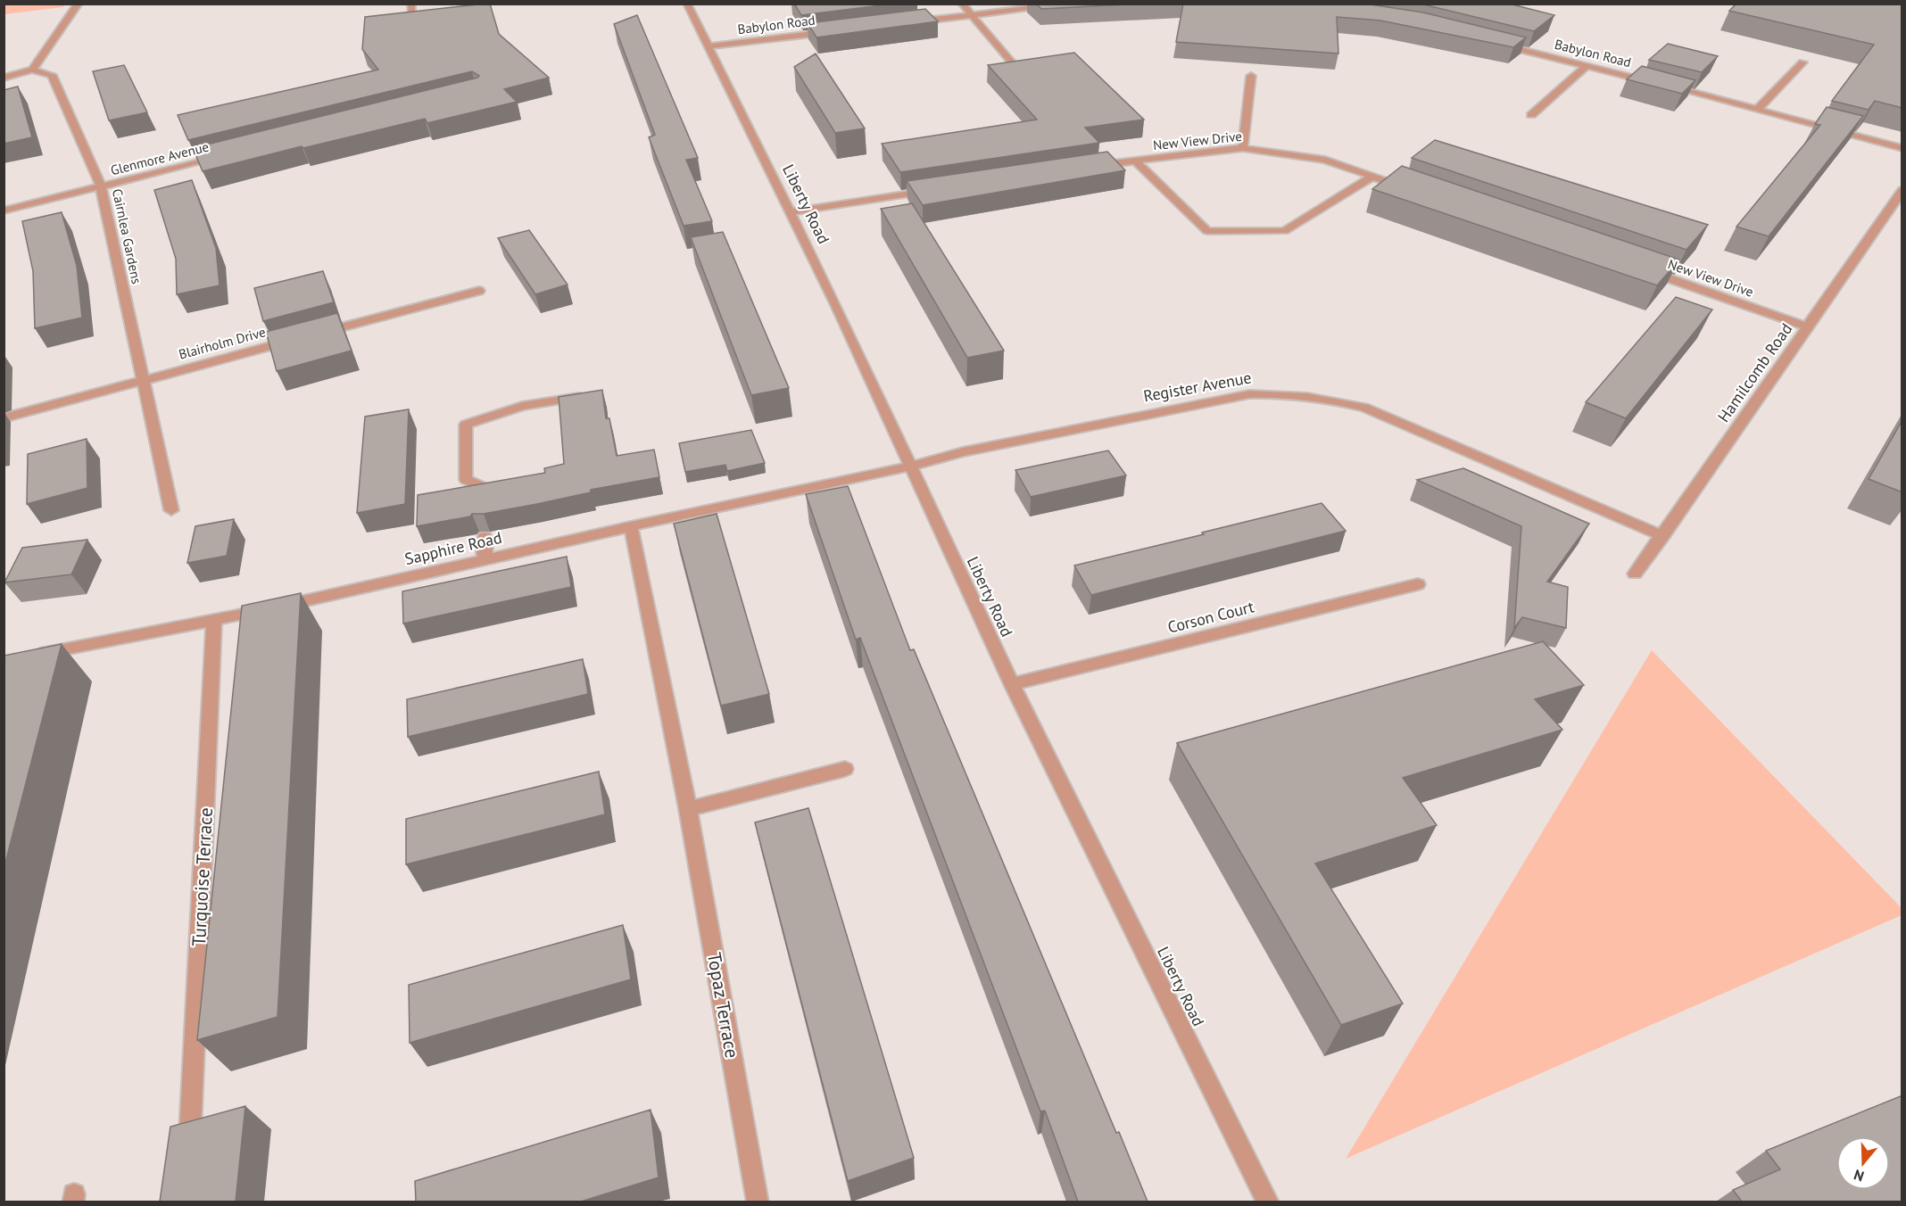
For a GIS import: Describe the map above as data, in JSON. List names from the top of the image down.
{
  "streets": {
    "street": [
      "Babylon Road",
      "New View Drive",
      "Glenmore Avenue",
      "Liberty Road",
      "Cairnlea Gardens",
      "Blairholm Drive",
      "Hamilcomb Road",
      "Register Avenue",
      "Sapphire Road",
      "Corson Court",
      "Turquoise Terrace",
      "Topaz Terrace"
    ]
  },
  "crossings": [
    ["Babylon Road", "Liberty Road"],
    ["New View Drive", "Hamilcomb Road"],
    ["Glenmore Avenue", "Cairnlea Gardens"],
    ["Liberty Road", "Register Avenue"],
    ["Liberty Road", "Sapphire Road"],
    ["Liberty Road", "Corson Court"],
    ["Cairnlea Gardens", "Blairholm Drive"],
    ["Hamilcomb Road", "Register Avenue"],
    ["Register Avenue", "Sapphire Road"],
    ["Sapphire Road", "Turquoise Terrace"],
    ["Sapphire Road", "Topaz Terrace"]
  ],
  "north": "bottom"
}
